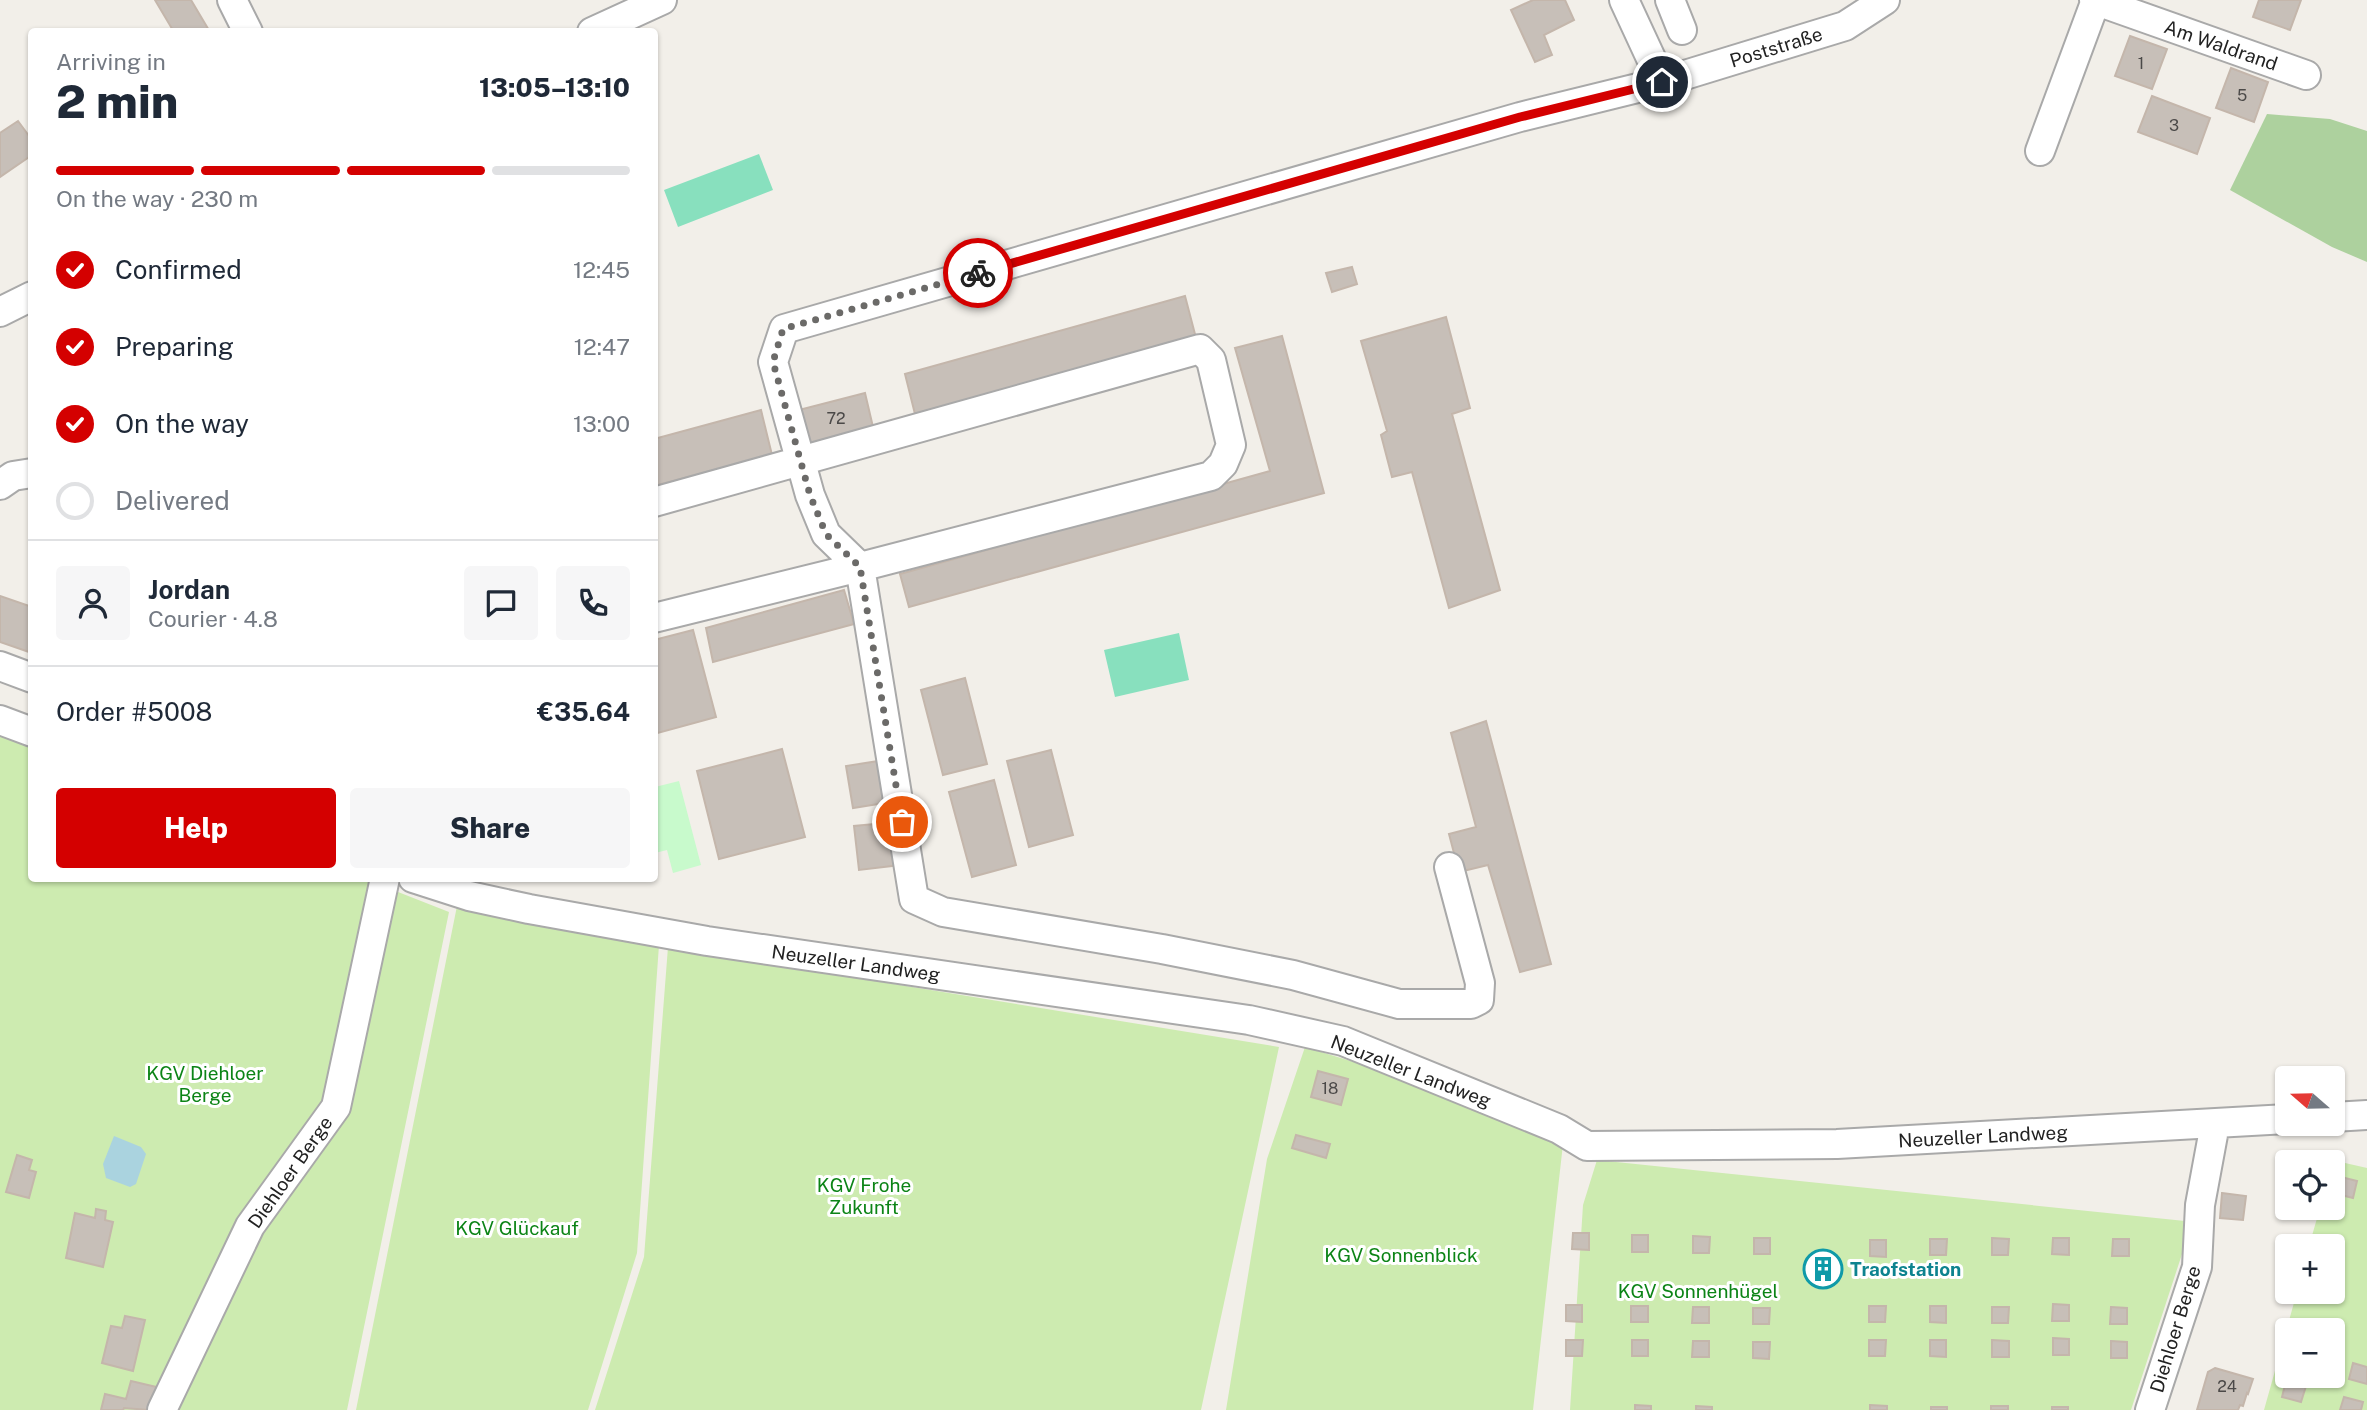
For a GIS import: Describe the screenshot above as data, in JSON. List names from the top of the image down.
{
  "streets": {
    "street": [
      "Am Waldrand",
      "Poststraße",
      "Neuzeller Landweg",
      "Diehloer Berge"
    ]
  },
  "crossings": [
    ["Neuzeller Landweg", "Diehloer Berge"]
  ],
  "parks": [
    "KGV Diehloer Berge",
    "KGV Frohe Zukunft",
    "KGV Glückauf",
    "KGV Sonnenblick",
    "KGV Sonnenhügel"
  ],
  "places": {
    "building": ["Traofstation"]
  },
  "house_numbers": [
    "1",
    "5",
    "3",
    "72",
    "18",
    "24"
  ],
  "north": "left",
  "page": {
    "heading": ["2 min", "Arriving in", "13:05–13:10"],
    "panel": [
      "Jordan",
      "Courier · 4.8",
      "Order #5008",
      "€35.64"
    ],
    "bar": "On the way · 230 m",
    "list": [
      ["Confirmed", "12:45"],
      ["Preparing", "12:47"],
      ["On the way", "13:00"],
      "Delivered"
    ],
    "buttons": ["Help", "Share"],
    "map_buttons": ["+", "−"]
  }
}
